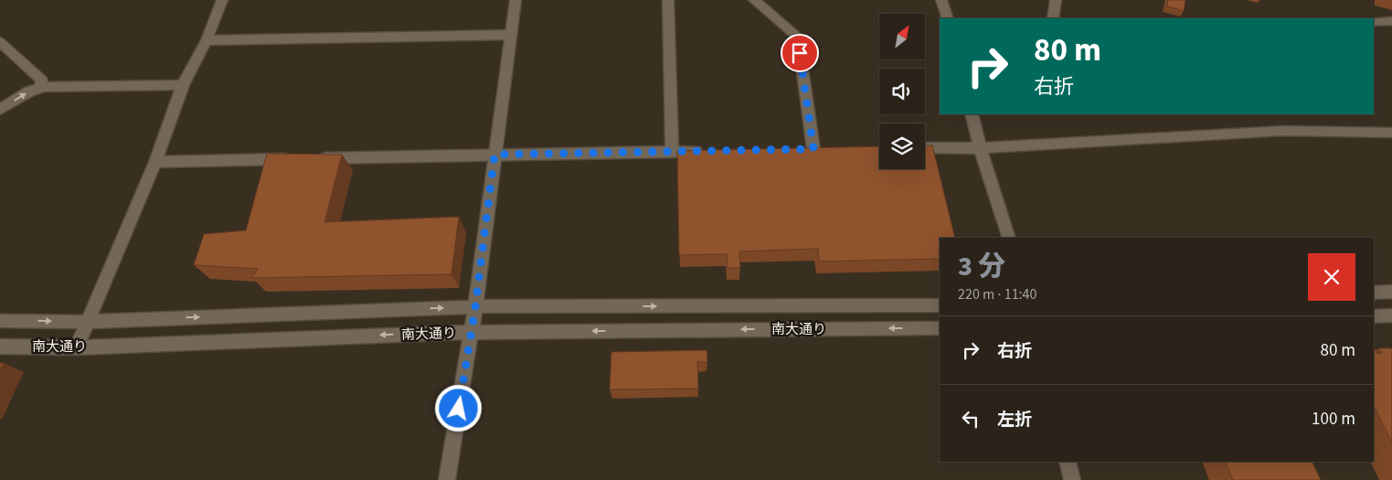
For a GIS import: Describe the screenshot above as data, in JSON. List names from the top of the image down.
{
  "streets": {
    "street": ["南大通り"]
  },
  "north": "top right",
  "page": {
    "turn": ["80 m", "右折"],
    "heading": ["3 分", "220 m · 11:40"],
    "list": [
      {
        "name": "右折",
        "value": "80 m"
      },
      {
        "name": "左折",
        "value": "100 m"
      }
    ]
  }
}
